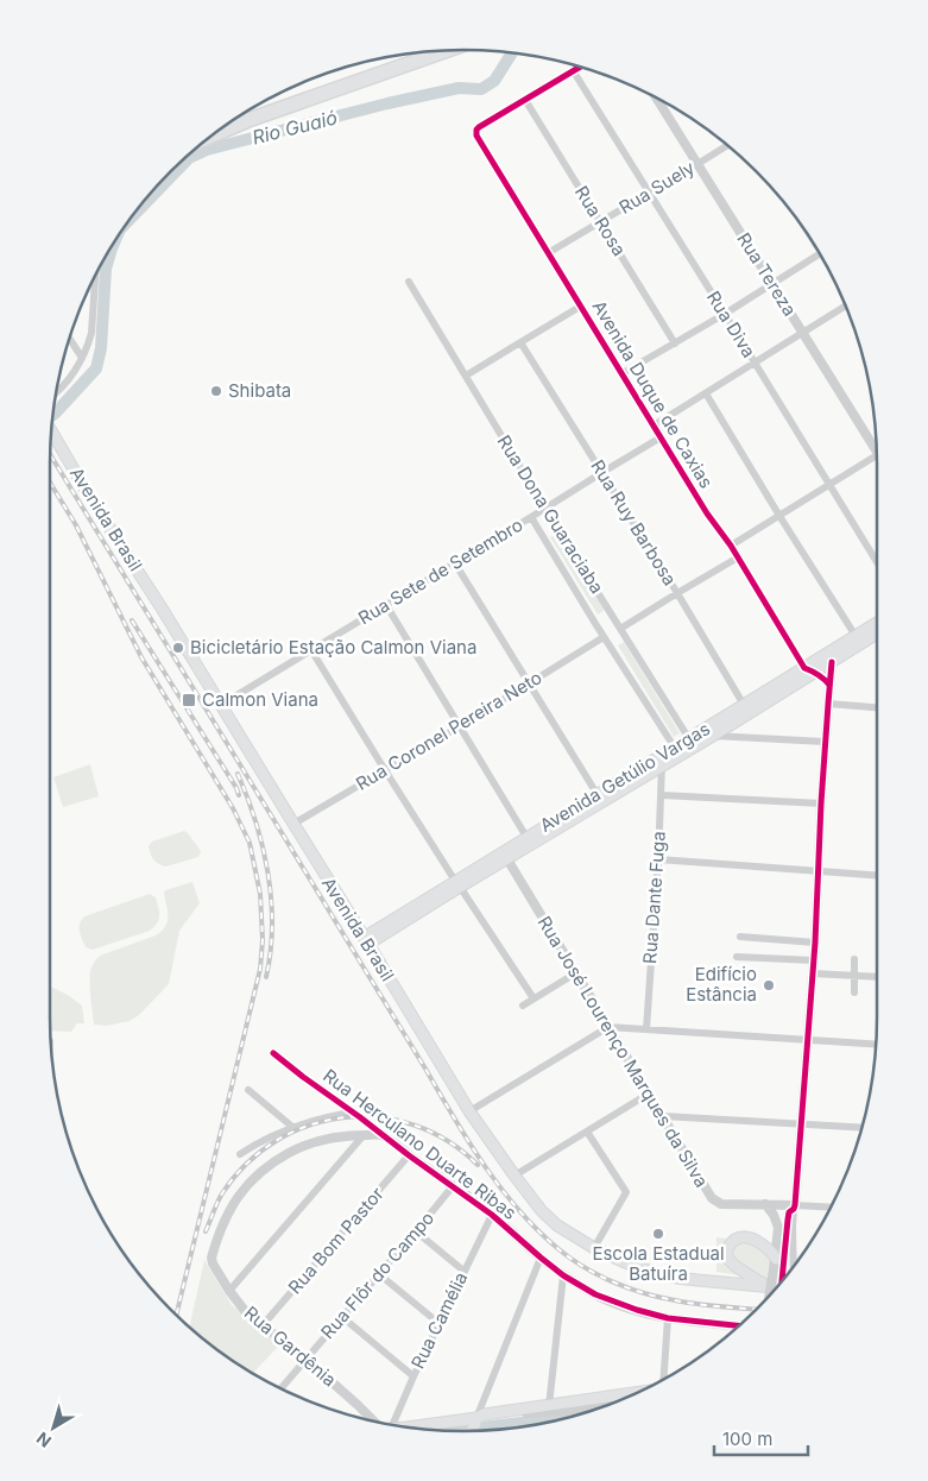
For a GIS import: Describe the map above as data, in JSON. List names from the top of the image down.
{
  "streets": {
    "main road": ["Avenida Brasil", "Avenida Getúlio Vargas"],
    "street": [
      "Rua Suely",
      "Rua Rosa",
      "Rua Tereza",
      "Rua Diva",
      "Avenida Duque de Caxias",
      "Rua Dona Guaraciaba",
      "Rua Ruy Barbosa",
      "Rua Sete de Setembro",
      "Rua Coronel Pereira Neto",
      "Rua Dante Fuga",
      "Rua José Lourenço Marques da Silva",
      "Rua Herculano Duarte Ribas",
      "Rua Bom Pastor",
      "Rua Flôr do Campo",
      "Rua Camélia",
      "Rua Gardênia"
    ]
  },
  "crossings": [
    ["Rua Suely", "Rua Rosa"],
    ["Rua Suely", "Rua Tereza"],
    ["Rua Suely", "Rua Diva"],
    ["Rua Suely", "Avenida Duque de Caxias"],
    ["Rua Rosa", "Avenida Duque de Caxias"],
    ["Avenida Duque de Caxias", "Rua Sete de Setembro"],
    ["Avenida Duque de Caxias", "Avenida Getúlio Vargas"],
    ["Rua Dona Guaraciaba", "Rua Sete de Setembro"],
    ["Rua Dona Guaraciaba", "Avenida Getúlio Vargas"],
    ["Avenida Brasil", "Rua Sete de Setembro"],
    ["Avenida Brasil", "Rua Coronel Pereira Neto"],
    ["Avenida Brasil", "Avenida Getúlio Vargas"],
    ["Rua Ruy Barbosa", "Rua Sete de Setembro"],
    ["Rua Ruy Barbosa", "Avenida Getúlio Vargas"],
    ["Avenida Getúlio Vargas", "Rua Dante Fuga"],
    ["Avenida Getúlio Vargas", "Rua José Lourenço Marques da Silva"],
    ["Rua Herculano Duarte Ribas", "Rua Bom Pastor"],
    ["Rua Herculano Duarte Ribas", "Rua Flôr do Campo"],
    ["Rua Herculano Duarte Ribas", "Rua Camélia"],
    ["Rua Bom Pastor", "Rua Gardênia"],
    ["Rua Flôr do Campo", "Rua Gardênia"]
  ],
  "water": ["Rio Guaió"],
  "places": {
    "other": [
      "Shibata",
      "Bicicletário Estação Calmon Viana",
      "Edifício Estância",
      "Escola Estadual Batuíra"
    ],
    "transit": ["Calmon Viana"]
  },
  "scale_bar": "100 m",
  "north": "bottom left"
}
